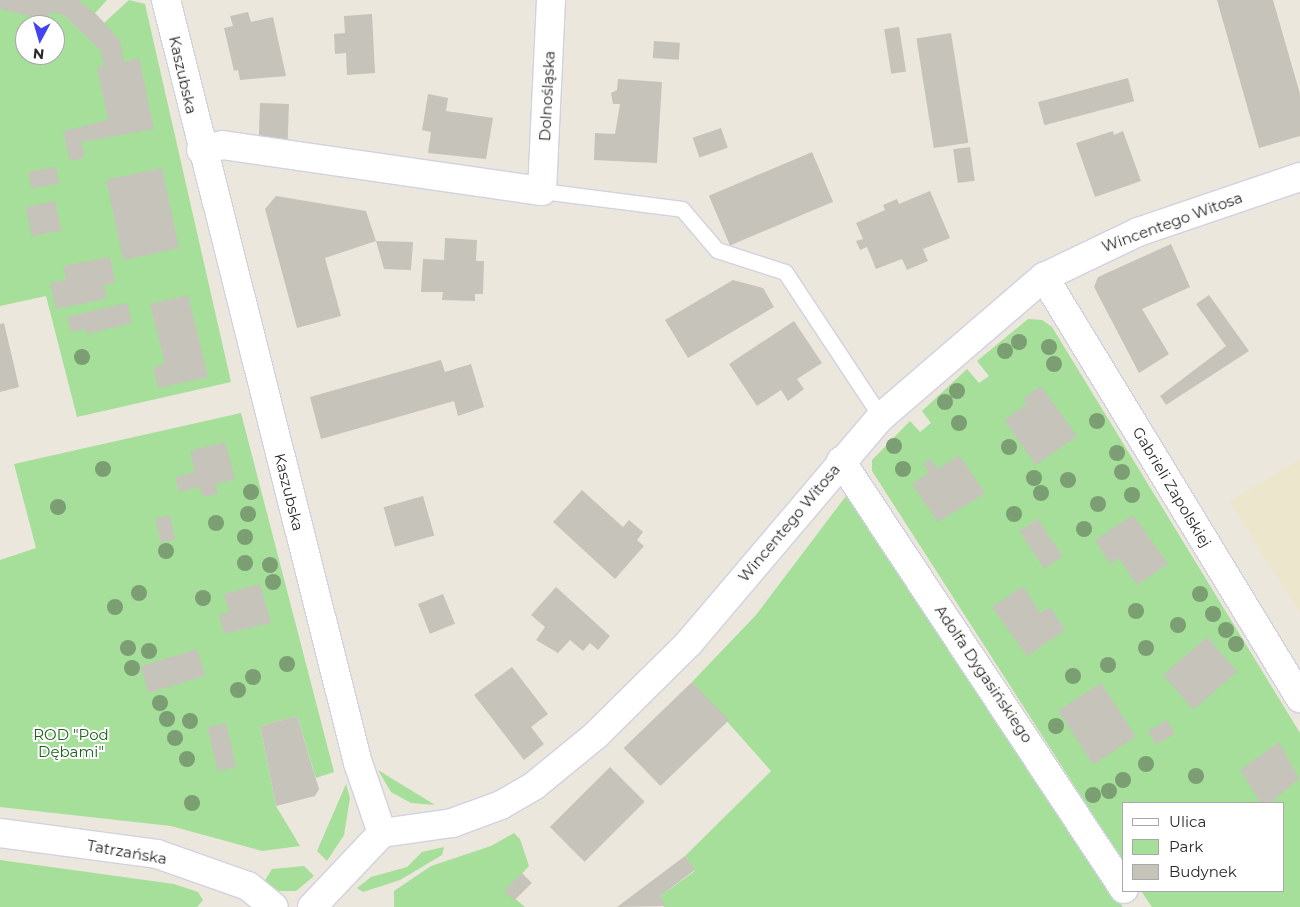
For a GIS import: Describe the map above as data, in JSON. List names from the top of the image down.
{
  "streets": {
    "street": [
      "Kaszubska",
      "Dolnośląska",
      "Wincentego Witosa",
      "Gabrieli Zapolskiej",
      "Adolfa Dygasińskiego",
      "Tatrzańska"
    ]
  },
  "crossings": [
    ["Kaszubska", "Wincentego Witosa"],
    ["Wincentego Witosa", "Gabrieli Zapolskiej"],
    ["Wincentego Witosa", "Adolfa Dygasińskiego"]
  ],
  "parks": ["ROD \"Pod Dębami\""],
  "legend": ["Ulica", "Park", "Budynek"],
  "north": "bottom"
}
